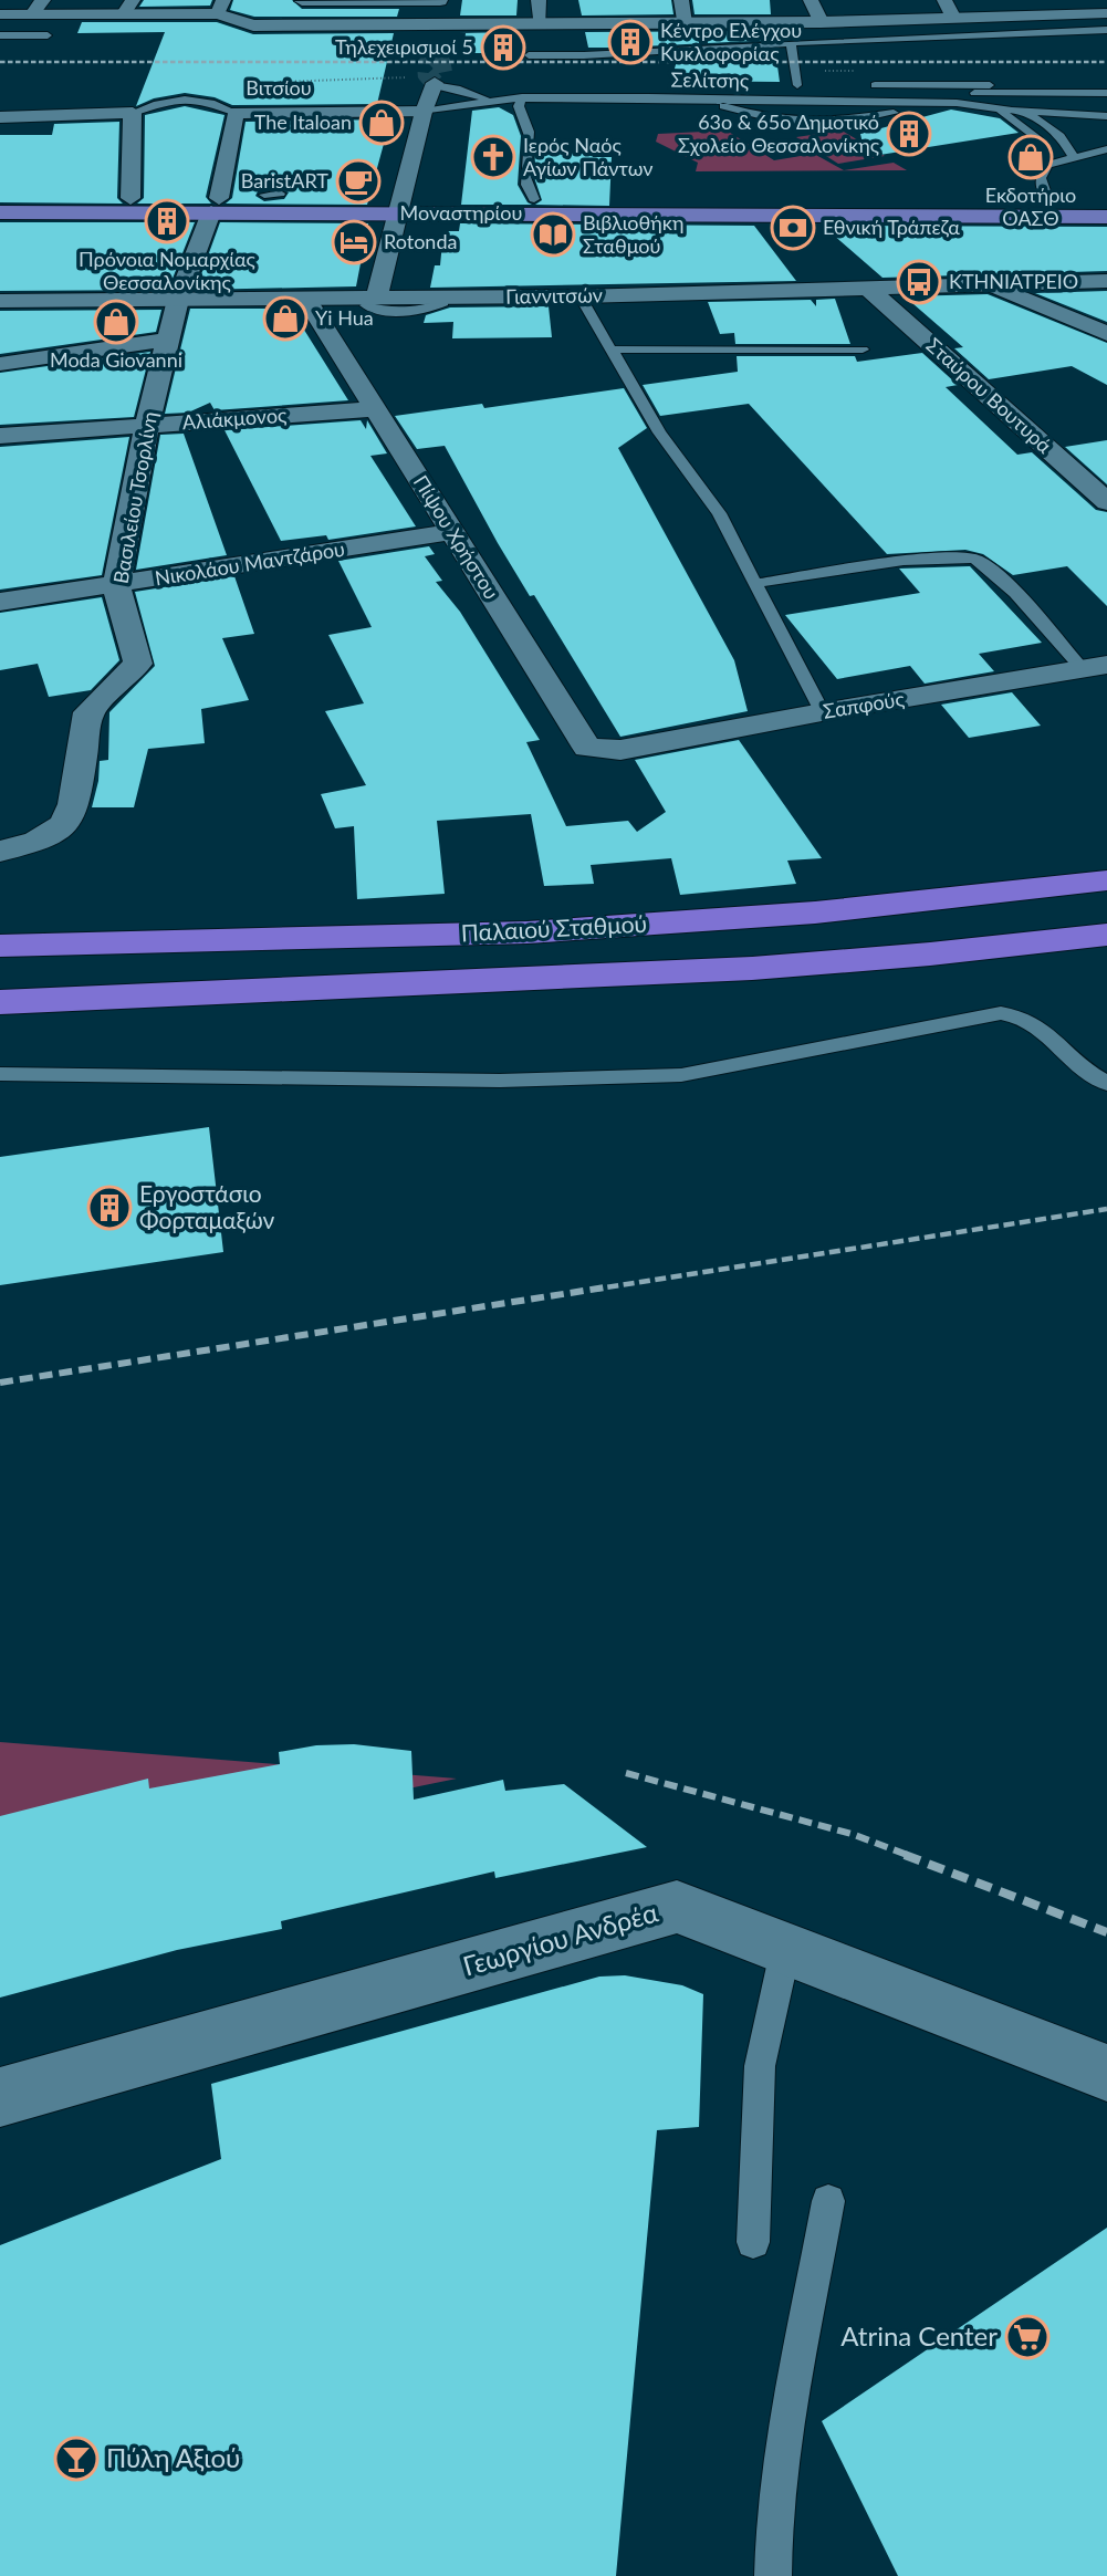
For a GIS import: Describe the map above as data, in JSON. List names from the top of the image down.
{
  "streets": {
    "highway": ["Παλαιού Σταθμού"],
    "main road": ["Μοναστηρίου"],
    "street": [
      "Βιτσίου",
      "Γιαννιτσών",
      "Σταύρου Βουτυρά",
      "Αλιάκμονος",
      "Βασιλείου Τσορλίνη",
      "Πίψου Χρήστου",
      "Νικολάου Μαντζάρου",
      "Σαπφούς",
      "Γεωργίου Ανδρέα"
    ],
    "lane": ["Σελίτσης"]
  },
  "crossings": [
    ["Σελίτσης", "Βιτσίου"],
    ["Βιτσίου", "Βασιλείου Τσορλίνη"],
    ["Μοναστηρίου", "Βασιλείου Τσορλίνη"],
    ["Γιαννιτσών", "Σταύρου Βουτυρά"],
    ["Γιαννιτσών", "Βασιλείου Τσορλίνη"],
    ["Γιαννιτσών", "Πίψου Χρήστου"],
    ["Αλιάκμονος", "Βασιλείου Τσορλίνη"],
    ["Αλιάκμονος", "Πίψου Χρήστου"],
    ["Βασιλείου Τσορλίνη", "Νικολάου Μαντζάρου"],
    ["Πίψου Χρήστου", "Νικολάου Μαντζάρου"],
    ["Πίψου Χρήστου", "Σαπφούς"]
  ],
  "places": {
    "building": [
      "Κέντρο Ελέγχου Κυκλοφορίας",
      "Τηλεχειρισμοί 5",
      "63ο & 65o Δημοτικό Σχολείο Θεσσαλονίκης",
      "Πρόνοια Νομαρχίας Θεσσαλονίκης",
      "Εργοστάσιο Φορταμαξών"
    ],
    "shop": [
      "The Italoan",
      "Εκδοτήριο ΟΑΣΘ",
      "Yi Hua",
      "Moda Giovanni"
    ],
    "church": ["Ιερός Ναός Αγίων Πάντων"],
    "cafe": ["BaristART"],
    "bank": ["Εθνική Τράπεζα"],
    "library": ["Βιβλιοθήκη Σταθμού"],
    "hotel": ["Rotonda"],
    "bus stop": ["ΚΤΗΝΙΑΤΡΕΙΟ"],
    "supermarket": ["Atrina Center"],
    "bar": ["Πύλη Αξιού"]
  }
}
